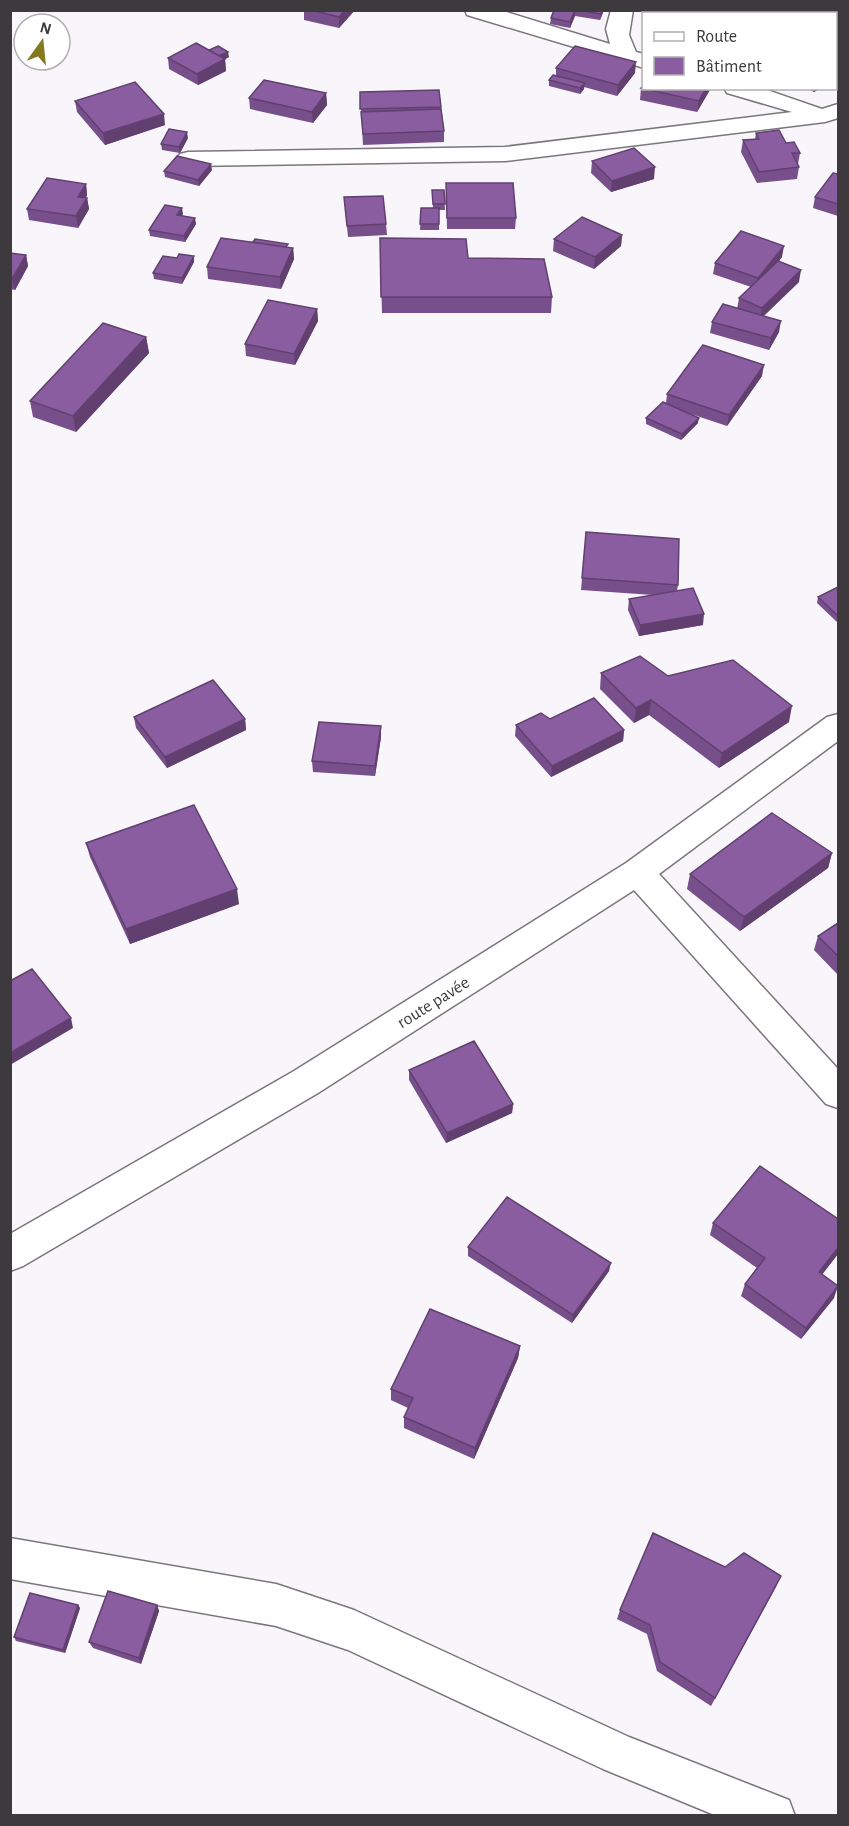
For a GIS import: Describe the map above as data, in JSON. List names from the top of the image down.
{
  "streets": {
    "street": ["route pavée"]
  },
  "legend": ["Route", "Bâtiment"],
  "north": "top"
}
